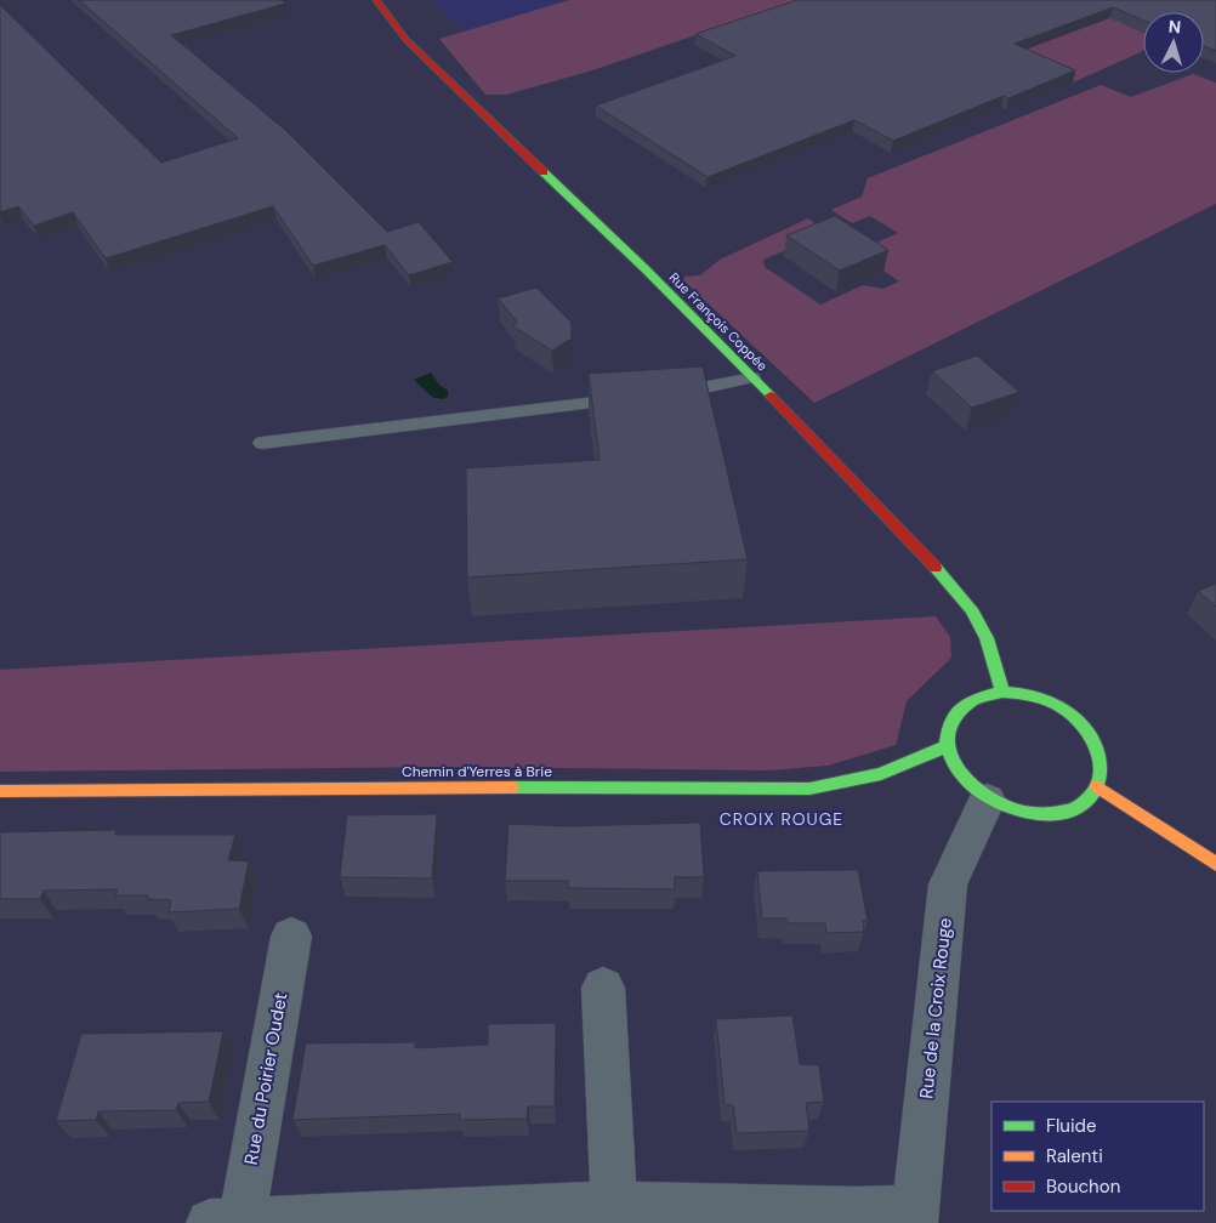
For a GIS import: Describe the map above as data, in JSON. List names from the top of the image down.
{
  "streets": {
    "street": [
      "Rue François Coppée",
      "Chemin d'Yerres à Brie",
      "Rue de la Croix Rouge",
      "Rue du Poirier Oudet"
    ]
  },
  "crossings": [
    ["Rue François Coppée", "Chemin d'Yerres à Brie"],
    ["Rue François Coppée", "Rue de la Croix Rouge"],
    ["Chemin d'Yerres à Brie", "Rue de la Croix Rouge"],
    ["Rue de la Croix Rouge", "Rue du Poirier Oudet"]
  ],
  "districts": ["CROIX ROUGE"],
  "legend": ["Fluide", "Ralenti", "Bouchon"],
  "north": "top"
}
